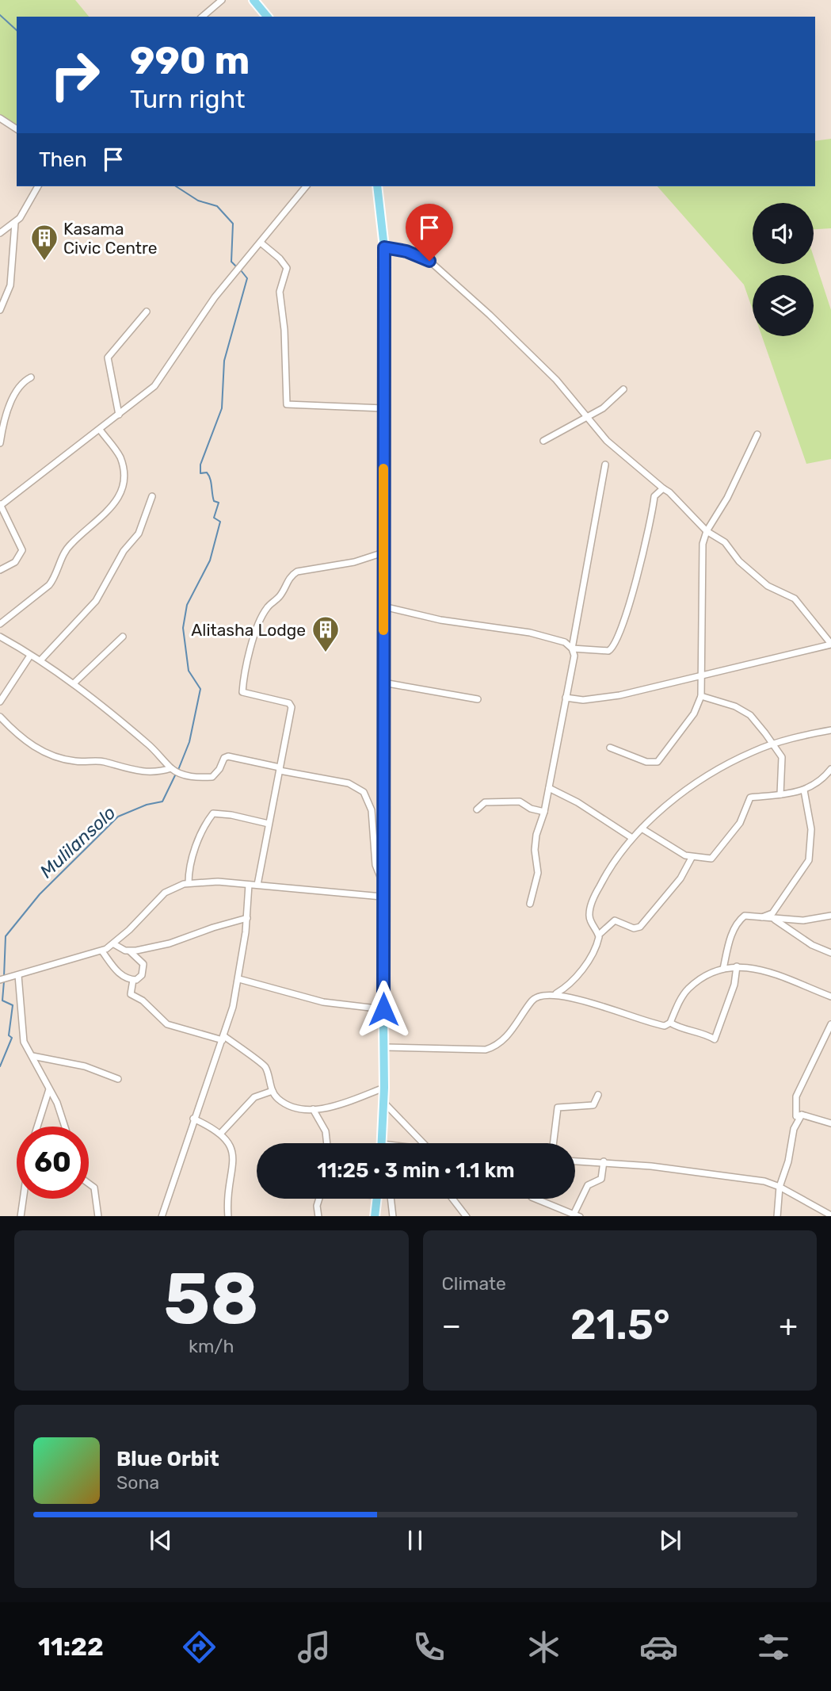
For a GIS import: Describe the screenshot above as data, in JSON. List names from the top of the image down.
{
  "water": ["Mulilansolo"],
  "places": {
    "building": ["Kasama Civic Centre", "Alitasha Lodge"]
  },
  "page": {
    "turn": ["990 m", "Turn right"],
    "then": "Then",
    "limit": "60",
    "trip": "11:25 · 3 min · 1.1 km",
    "tile": [
      ["58", "km/h"],
      "Climate"
    ],
    "heat": ["−", "21.5°", "+"],
    "song": ["Blue Orbit", "Sona"],
    "tabs": "11:22"
  }
}
